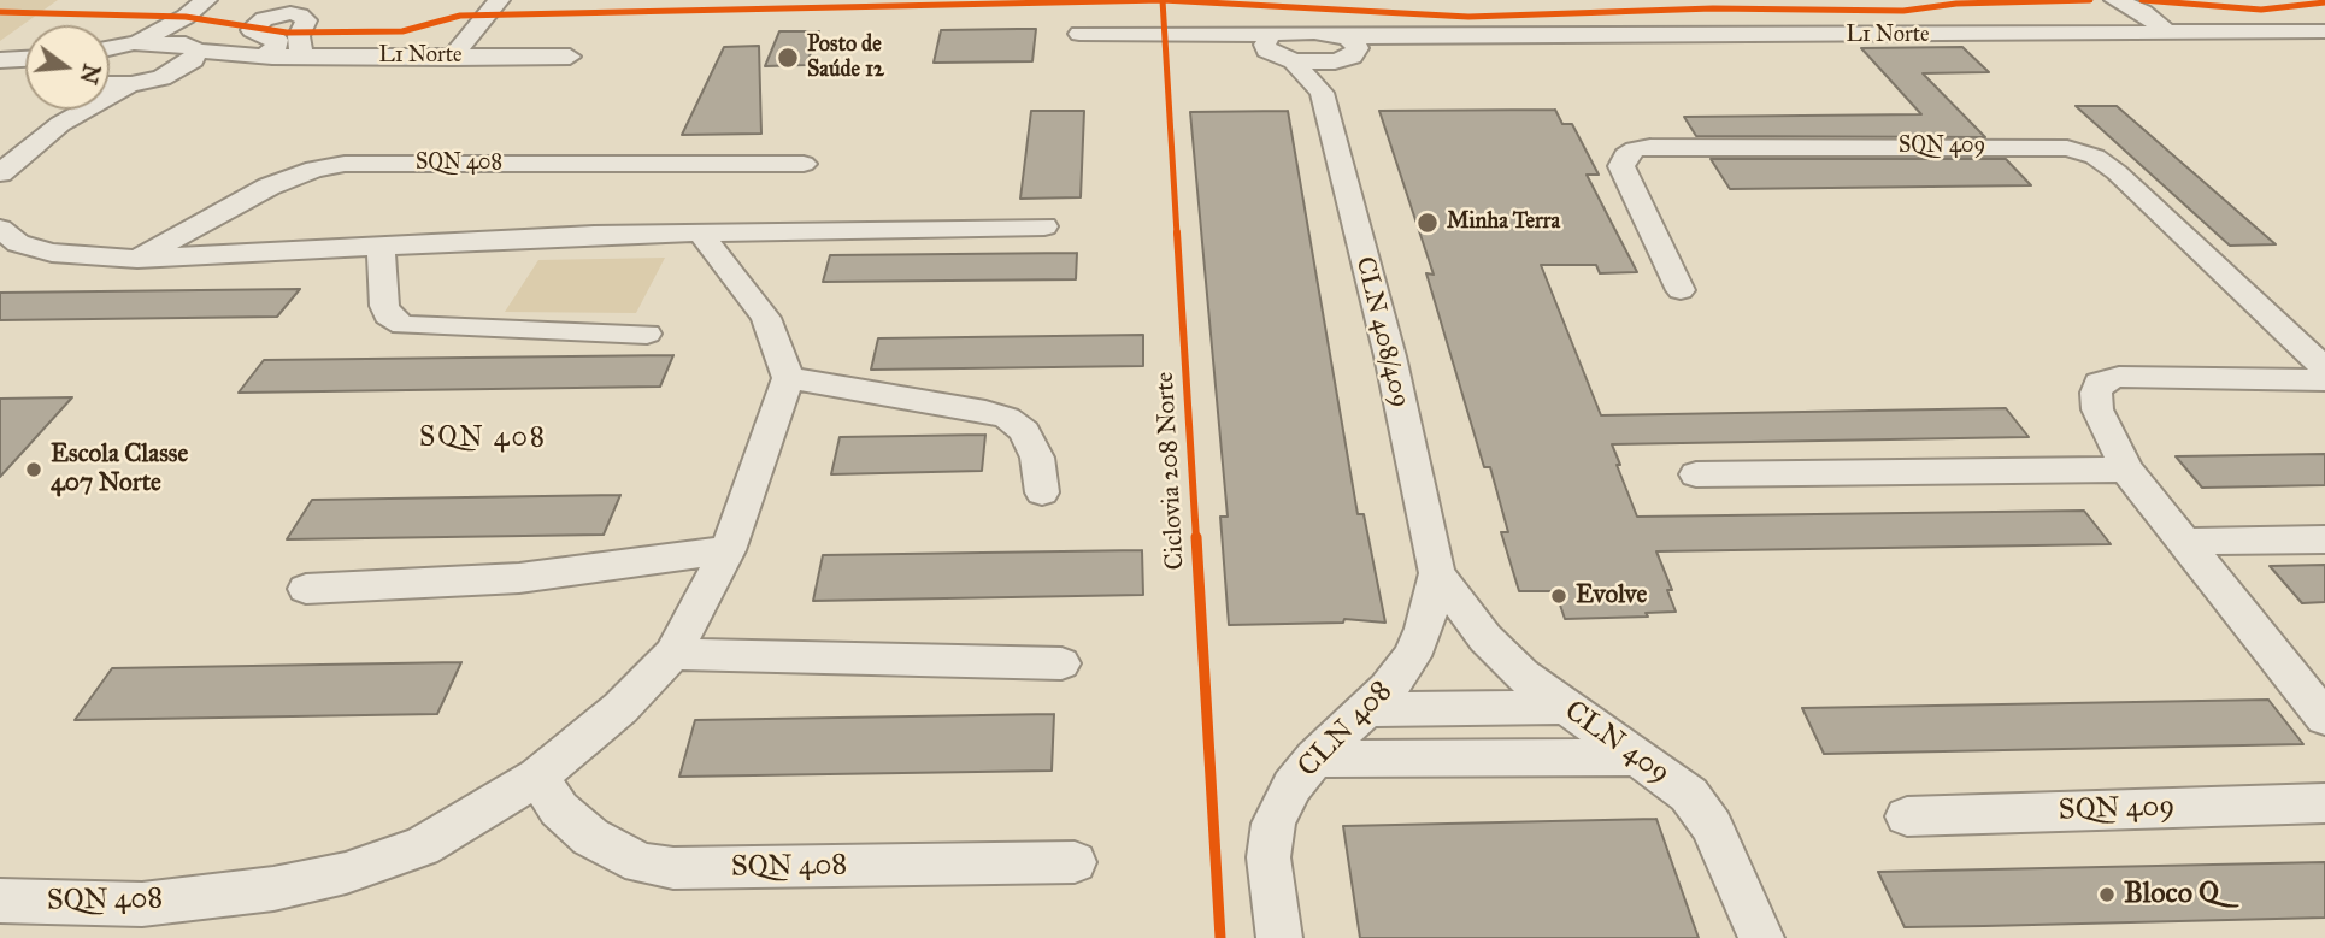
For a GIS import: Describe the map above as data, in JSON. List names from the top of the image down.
{
  "streets": {
    "street": [
      "L1 Norte",
      "SQN 409",
      "SQN 408",
      "CLN 408/409",
      "CLN 408",
      "CLN 409"
    ],
    "cycle path": ["Ciclovia 208 Norte"]
  },
  "crossings": [
    ["CLN 408/409", "CLN 408"],
    ["CLN 408/409", "CLN 409"],
    ["CLN 408", "CLN 409"]
  ],
  "districts": ["SQN 408"],
  "places": [
    "Posto de Saúde 12",
    "Minha Terra",
    "Escola Classe 407 Norte",
    "Evolve",
    "Bloco Q"
  ],
  "north": "right"
}
